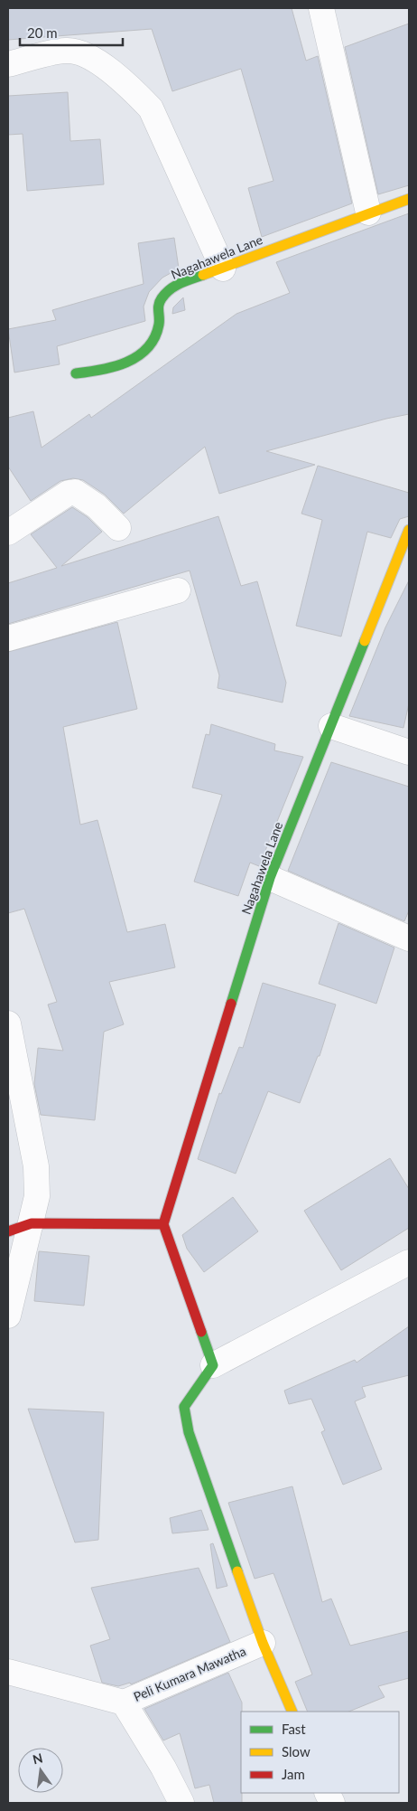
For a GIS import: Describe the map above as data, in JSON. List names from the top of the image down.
{
  "streets": {
    "street": ["Nagahawela Lane", "Peli Kumara Mawatha"]
  },
  "legend": ["Fast", "Slow", "Jam"],
  "scale_bar": "20 m",
  "north": "top"
}
